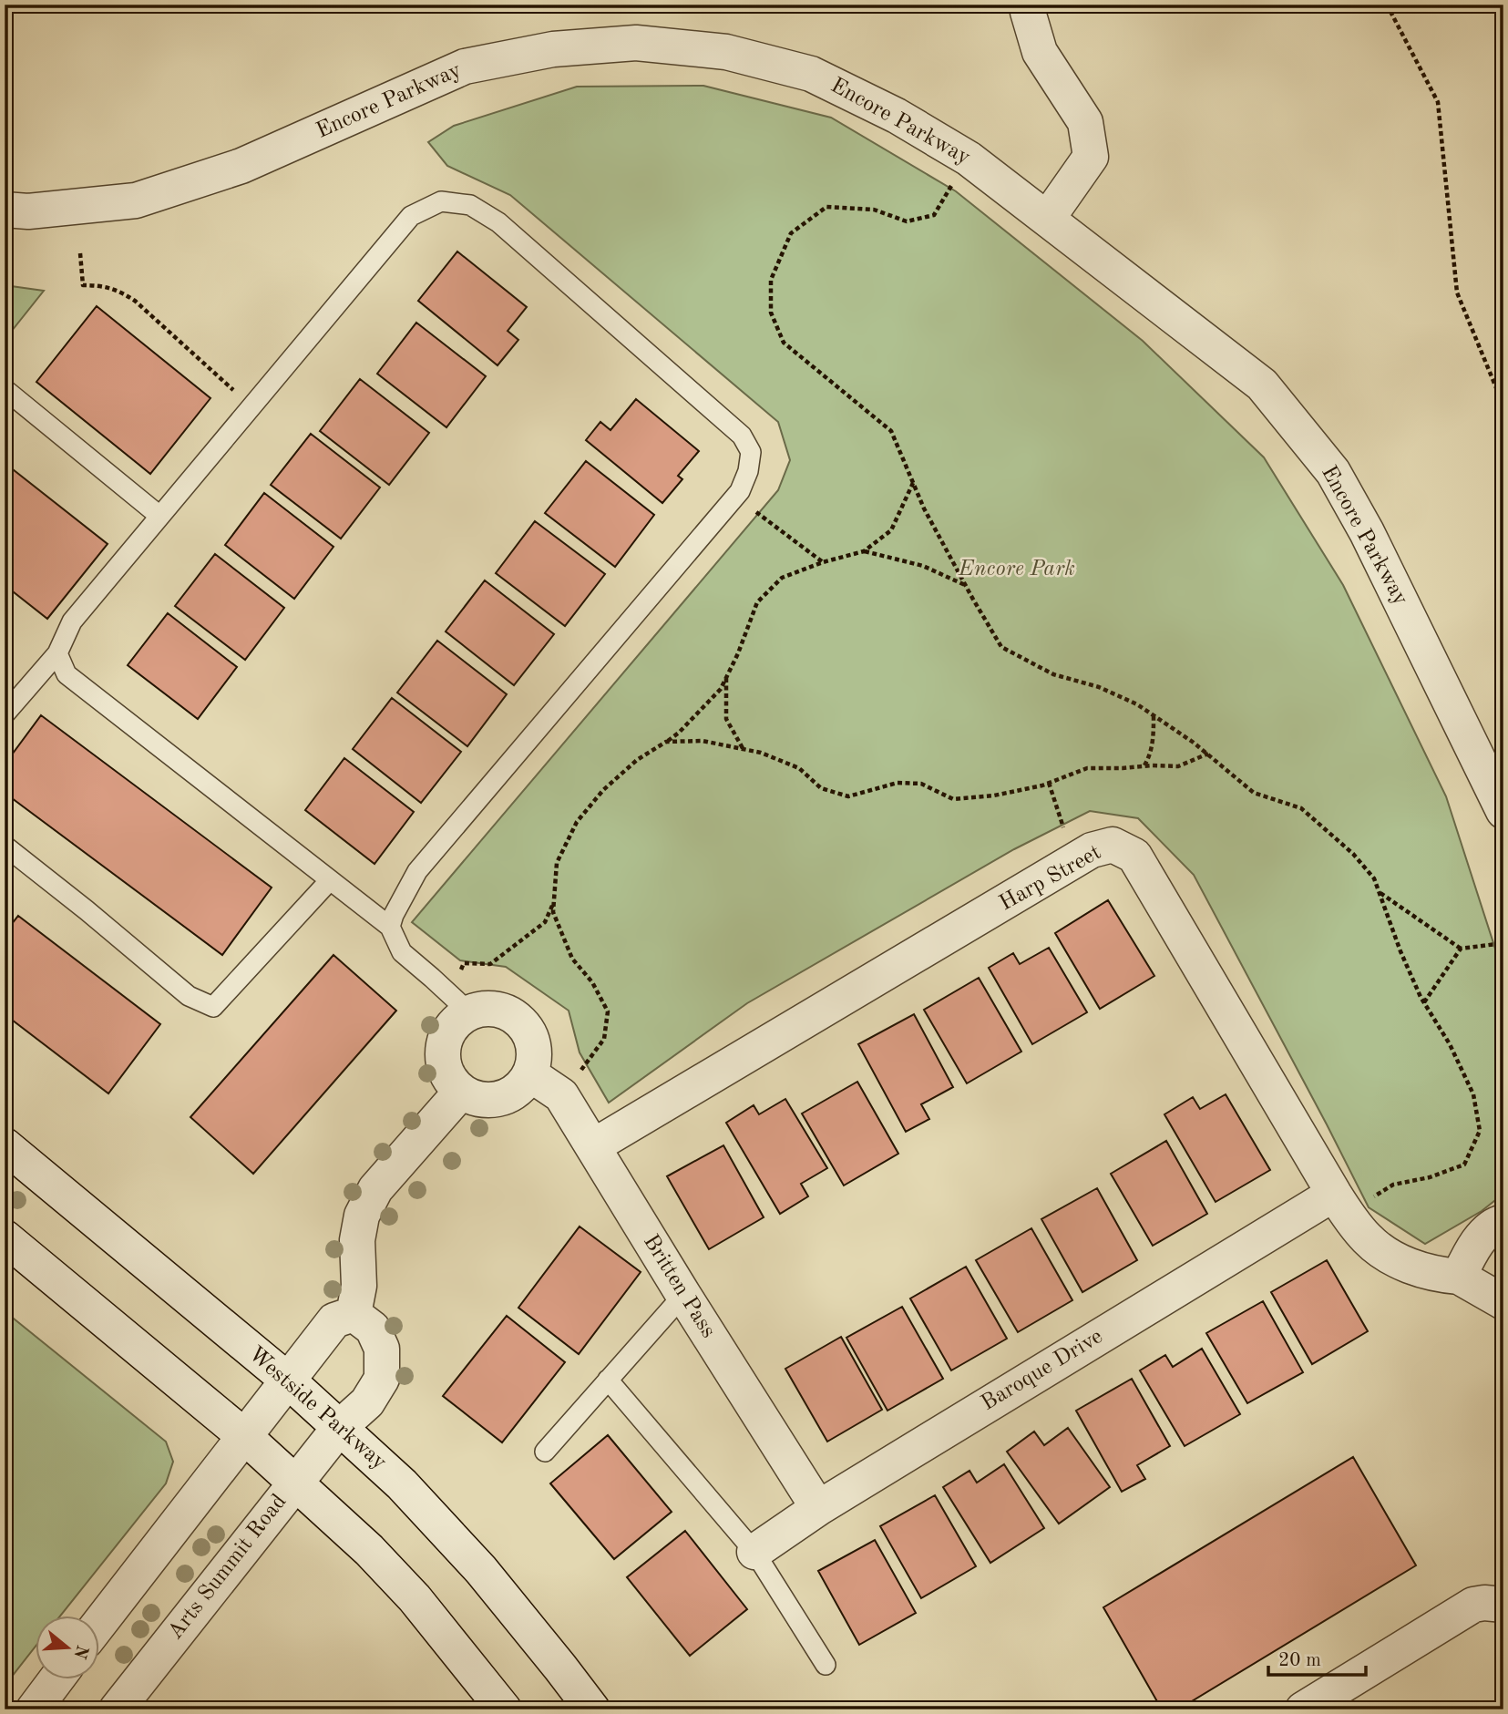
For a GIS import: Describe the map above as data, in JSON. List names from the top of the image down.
{
  "streets": {
    "street": [
      "Encore Parkway",
      "Harp Street",
      "Britten Pass",
      "Baroque Drive",
      "Westside Parkway",
      "Arts Summit Road"
    ]
  },
  "crossings": [
    ["Harp Street", "Britten Pass"],
    ["Harp Street", "Baroque Drive"],
    ["Britten Pass", "Baroque Drive"],
    ["Westside Parkway", "Arts Summit Road"]
  ],
  "parks": ["Encore Park"],
  "scale_bar": "20 m",
  "north": "right"
}
